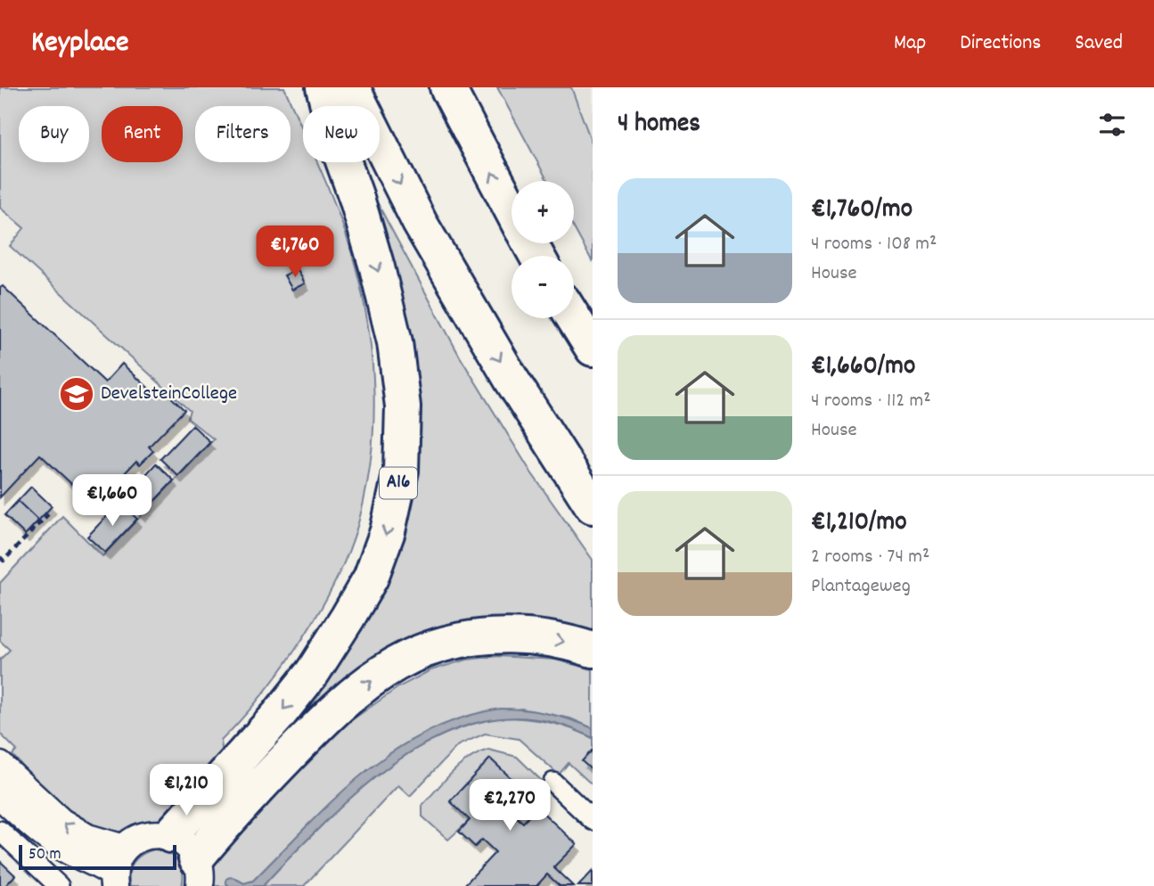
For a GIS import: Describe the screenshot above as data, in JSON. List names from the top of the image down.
{
  "streets": {
    "highway": ["A16"]
  },
  "places": {
    "school or university": ["DevelsteinCollege"]
  },
  "scale_bar": "50 m",
  "page": {
    "header": "Keyplace",
    "nav": ["Map", "Directions", "Saved"],
    "heading": "4 homes",
    "chip": [
      "Buy",
      "Rent",
      "Filters",
      "New"
    ],
    "list": [
      {
        "name": "€1,760/mo",
        "note": "4 rooms · 108 m² · House"
      },
      {
        "name": "€1,660/mo",
        "note": "4 rooms · 112 m² · House"
      },
      {
        "name": "€1,210/mo",
        "note": "2 rooms · 74 m² · Plantageweg"
      }
    ],
    "map_buttons": ["+", "−"],
    "price": [
      "€1,760",
      "€1,660",
      "€1,210",
      "€2,270"
    ],
    "scale": "50 m"
  }
}
